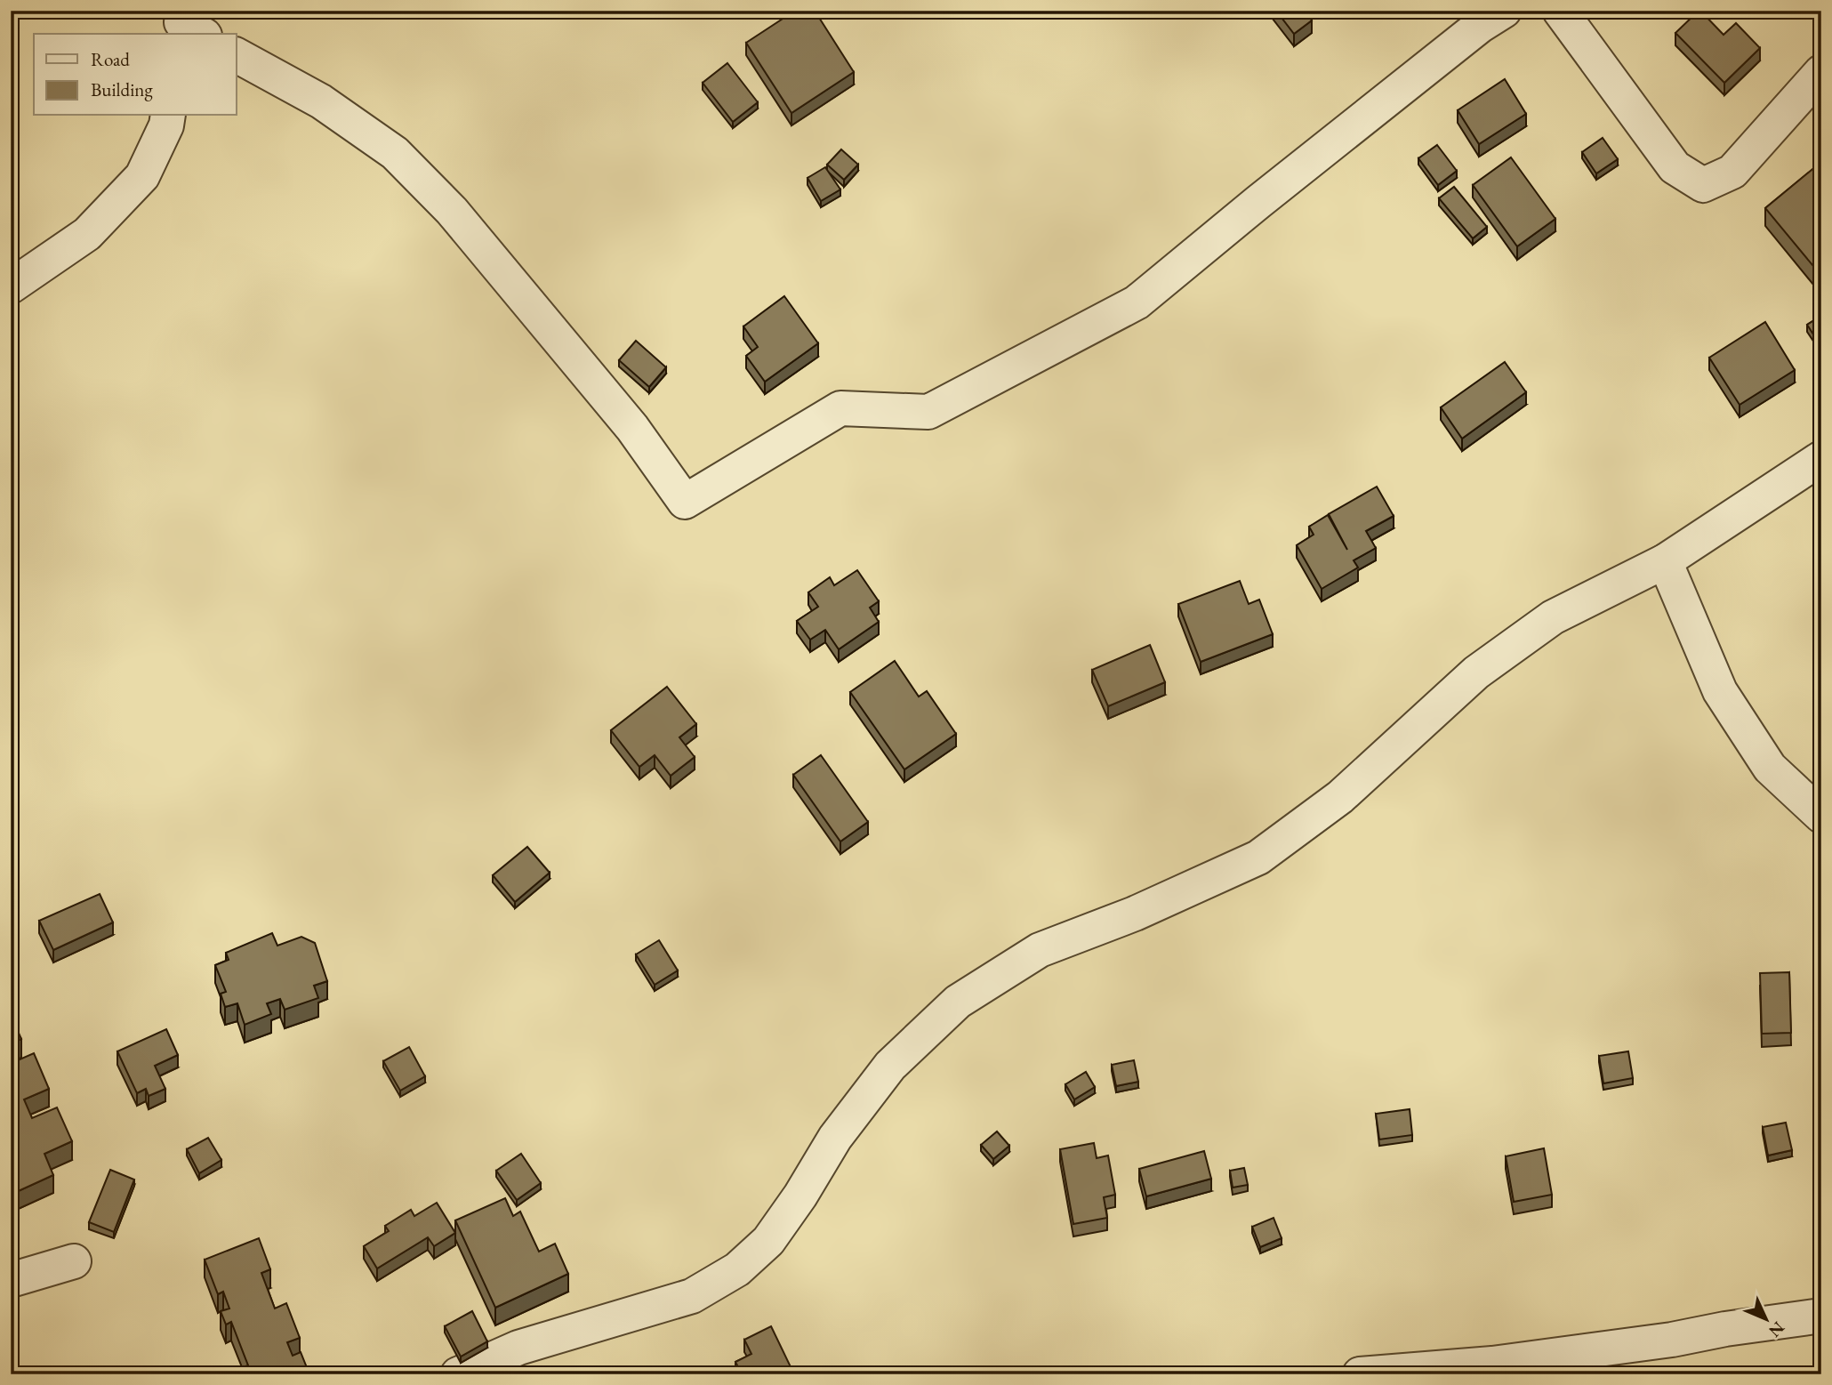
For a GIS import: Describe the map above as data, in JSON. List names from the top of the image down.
{
  "legend": ["Road", "Building"],
  "north": "bottom right"
}
